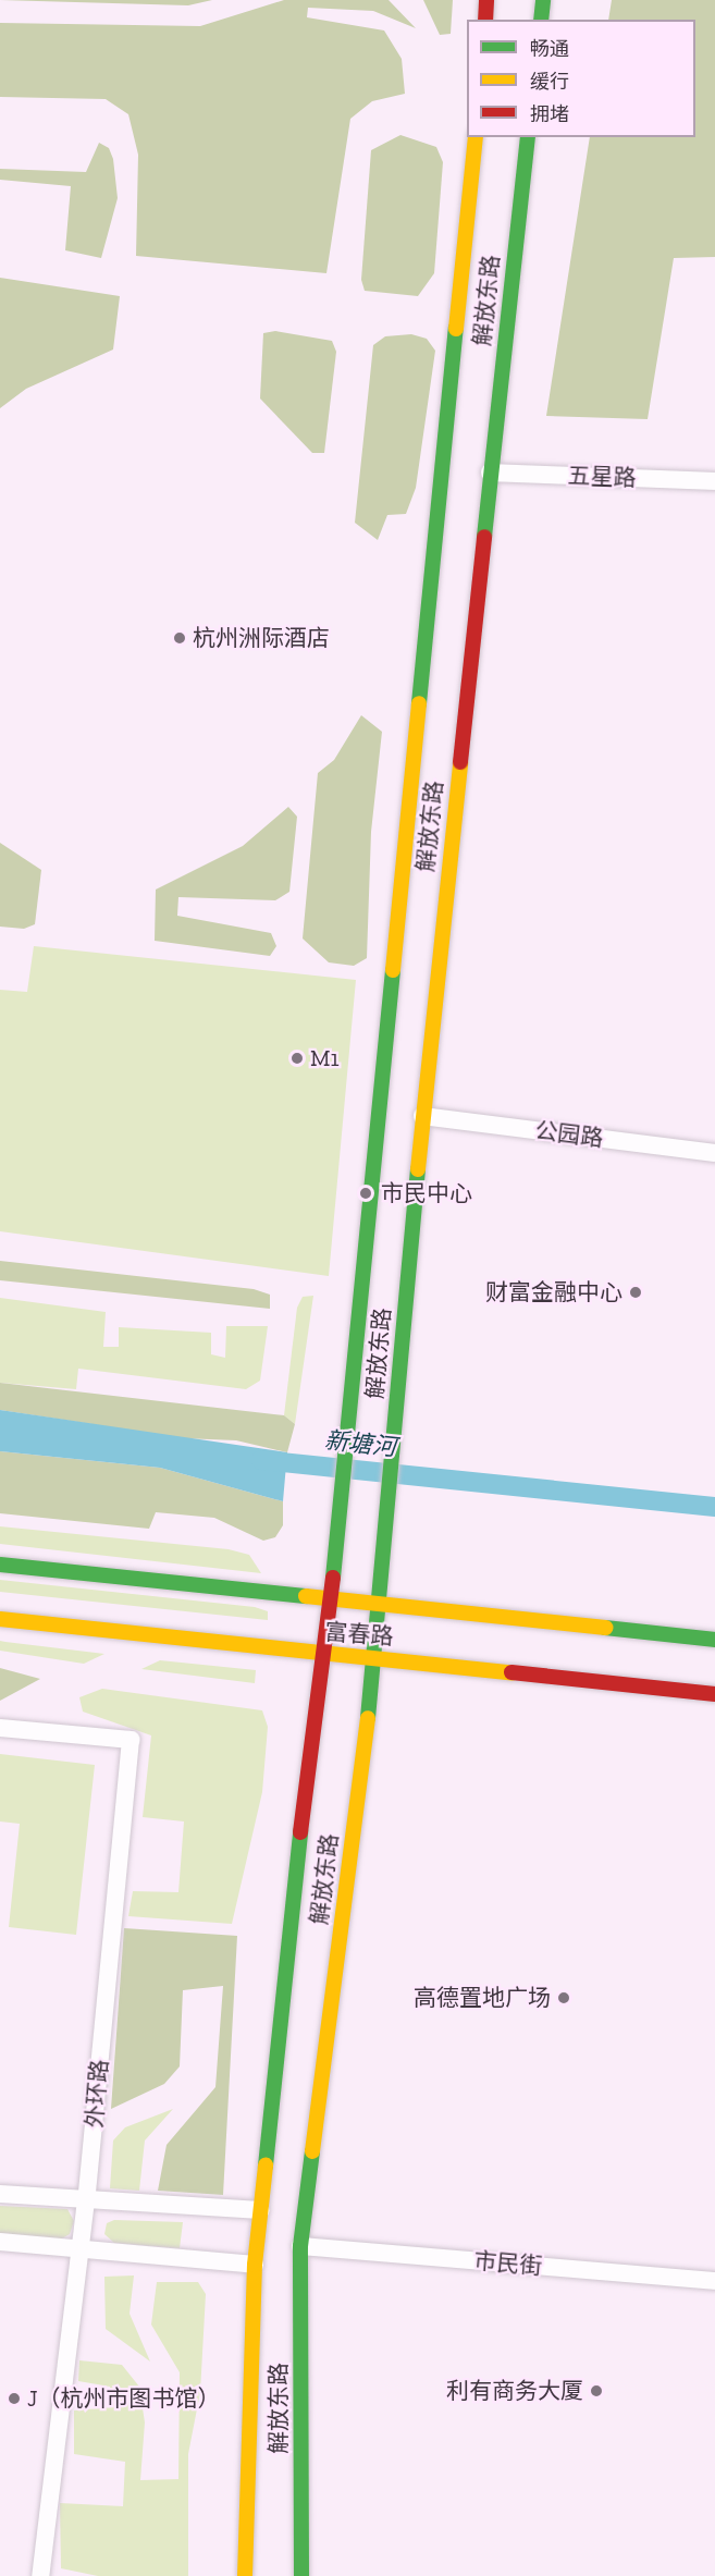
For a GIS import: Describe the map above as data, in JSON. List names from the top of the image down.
{
  "streets": {
    "main road": ["解放东路", "富春路"],
    "street": [
      "五星路",
      "公园路",
      "外环路",
      "市民街"
    ]
  },
  "crossings": [
    ["解放东路", "五星路"],
    ["解放东路", "公园路"],
    ["解放东路", "富春路"],
    ["解放东路", "市民街"]
  ],
  "water": ["新塘河"],
  "places": [
    "杭州洲际酒店",
    "M1",
    "市民中心",
    "财富金融中心",
    "高德置地广场",
    "利有商务大厦",
    "J（杭州市图书馆）"
  ],
  "legend": ["畅通", "缓行", "拥堵"]
}
